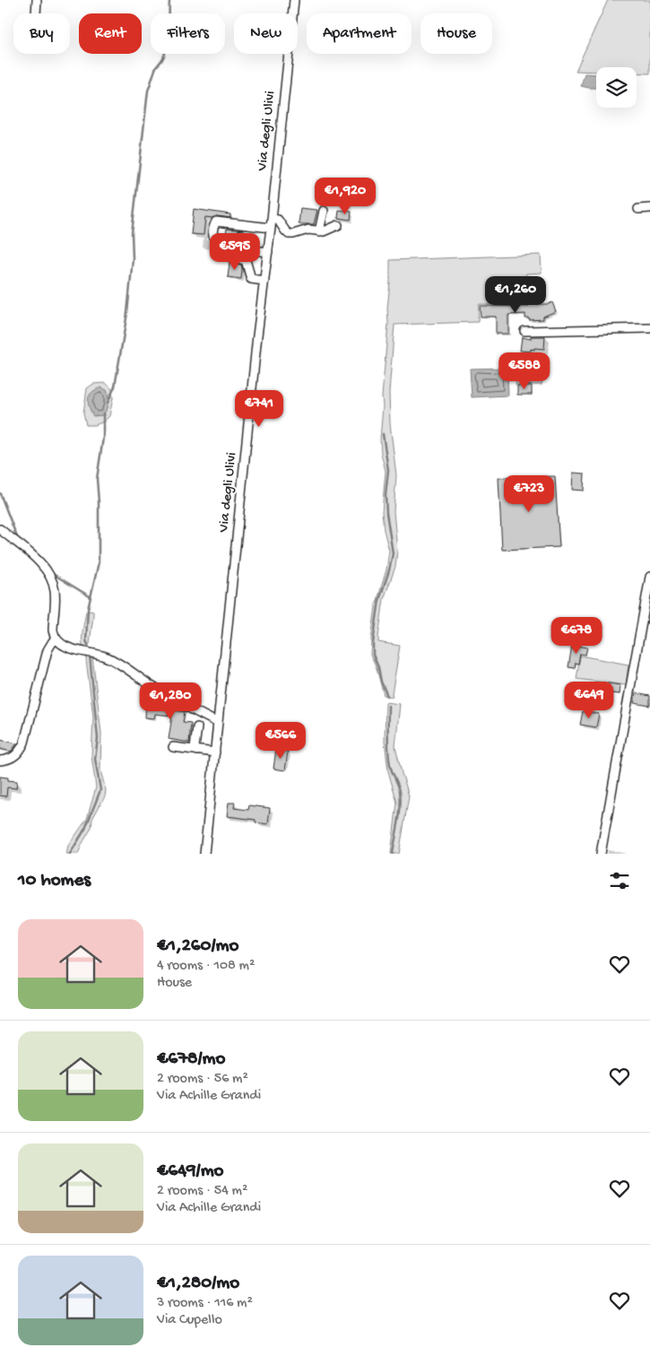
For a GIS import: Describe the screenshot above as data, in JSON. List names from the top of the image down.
{
  "streets": {
    "street": ["Via degli Ulivi"]
  },
  "page": {
    "chip": [
      "Buy",
      "Rent",
      "Filters",
      "New",
      "Apartment",
      "House"
    ],
    "price": [
      "€1,920",
      "€595",
      "€1,260",
      "€588",
      "€741",
      "€723",
      "€678",
      "€649",
      "€1,280",
      "€566"
    ],
    "heading": "10 homes",
    "list": [
      {
        "name": "€1,260/mo",
        "note": "4 rooms · 108 m² · House"
      },
      {
        "name": "€678/mo",
        "note": "2 rooms · 56 m² · Via Achille Grandi"
      },
      {
        "name": "€649/mo",
        "note": "2 rooms · 54 m² · Via Achille Grandi"
      },
      {
        "name": "€1,280/mo",
        "note": "3 rooms · 116 m² · Via Cupello"
      }
    ]
  }
}
